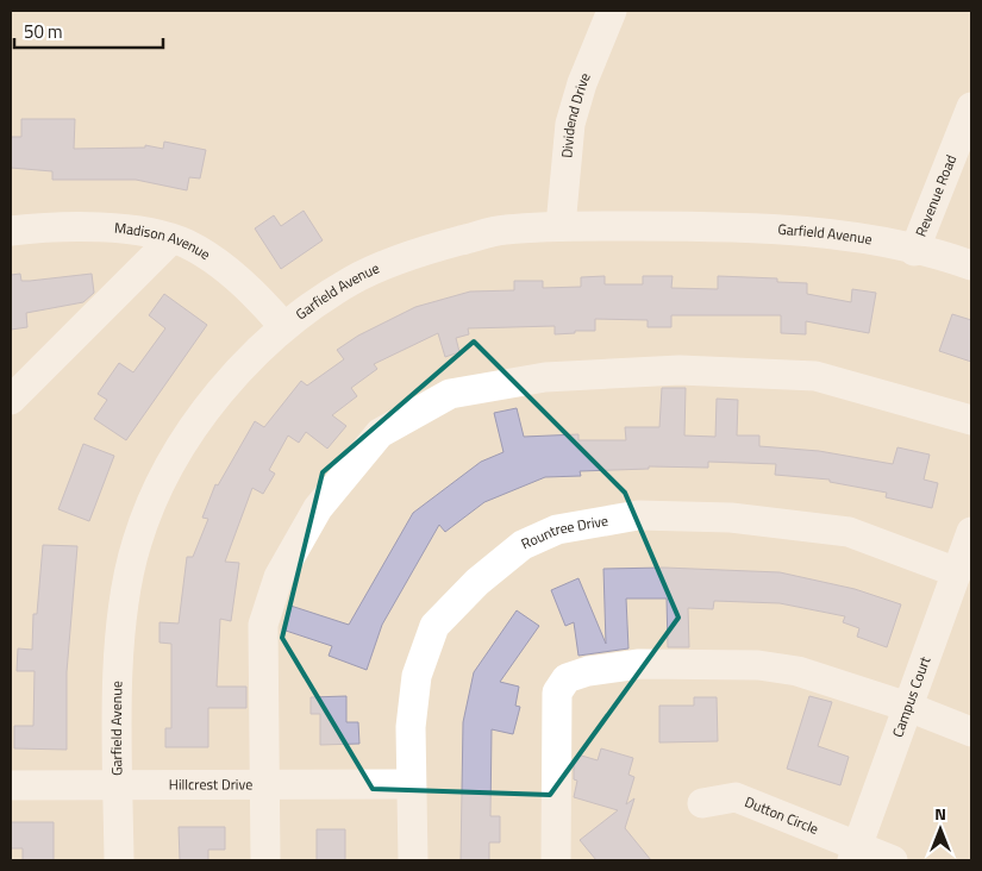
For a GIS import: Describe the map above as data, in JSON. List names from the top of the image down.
{
  "streets": {
    "street": [
      "Dividend Drive",
      "Revenue Road",
      "Garfield Avenue",
      "Madison Avenue",
      "Rountree Drive",
      "Campus Court",
      "Hillcrest Drive",
      "Dutton Circle"
    ]
  },
  "crossings": [
    ["Dividend Drive", "Garfield Avenue"],
    ["Revenue Road", "Garfield Avenue"],
    ["Garfield Avenue", "Madison Avenue"],
    ["Garfield Avenue", "Hillcrest Drive"],
    ["Rountree Drive", "Campus Court"],
    ["Rountree Drive", "Hillcrest Drive"],
    ["Campus Court", "Dutton Circle"]
  ],
  "scale_bar": "50 m",
  "north": "top"
}
